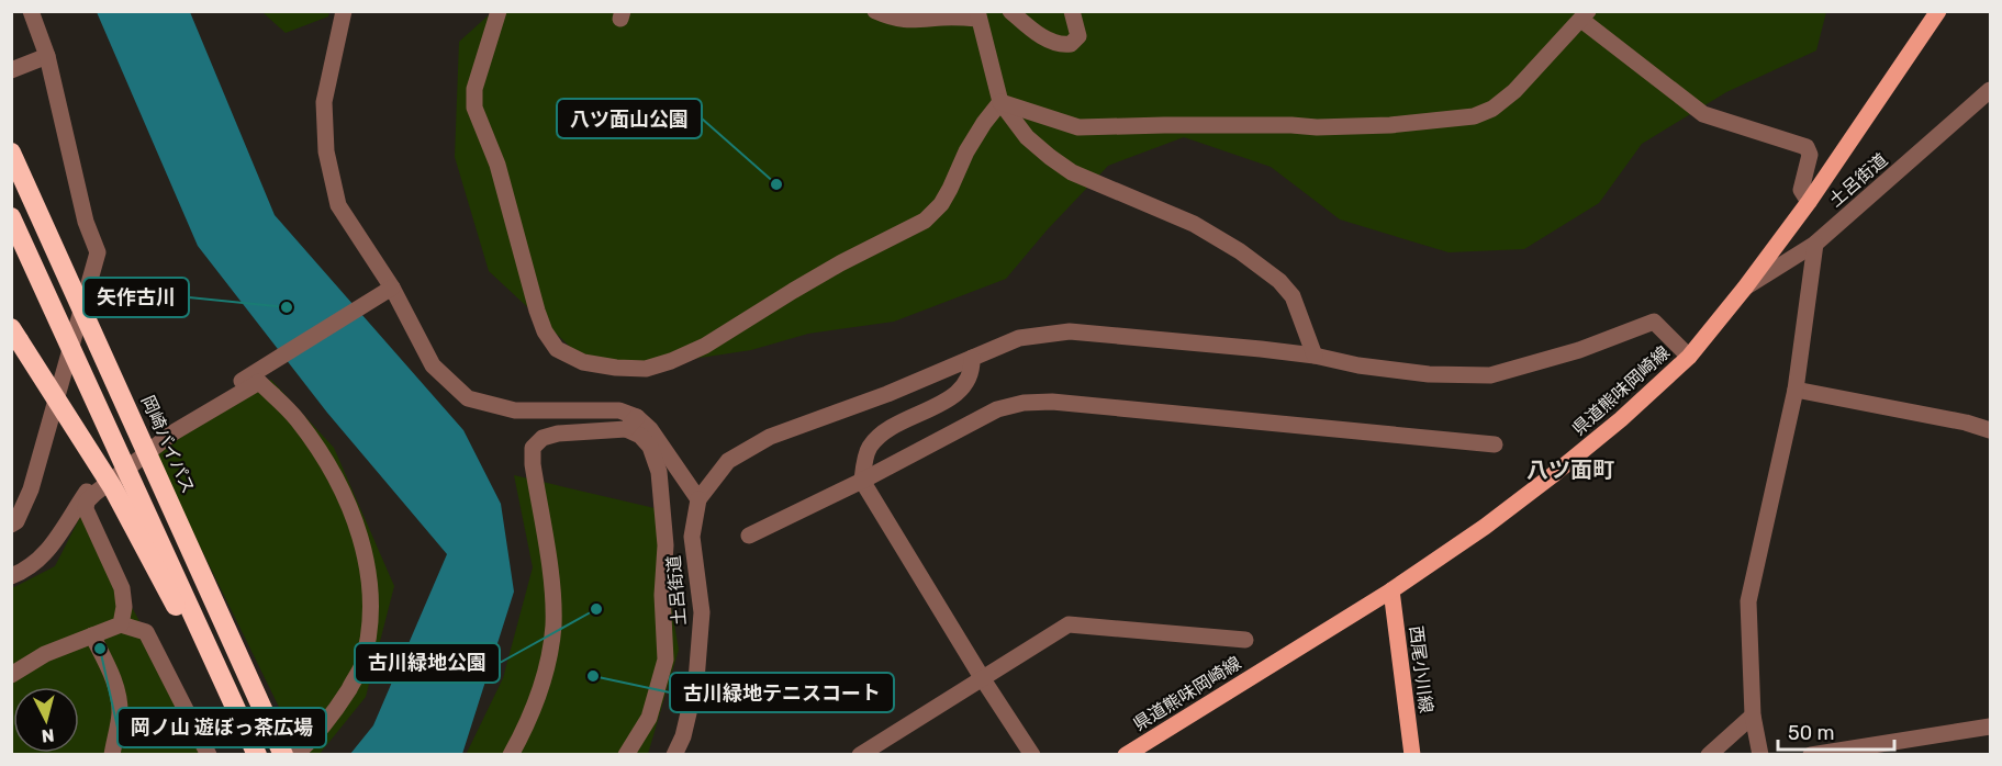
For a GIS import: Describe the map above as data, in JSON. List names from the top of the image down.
{
  "streets": {
    "highway": ["岡崎バイパス"],
    "main road": ["県道熊味岡崎線", "西尾小川線"],
    "street": ["土呂街道"]
  },
  "crossings": [
    ["土呂街道", "県道熊味岡崎線"],
    ["県道熊味岡崎線", "西尾小川線"]
  ],
  "districts": ["八ツ面町"],
  "places": [
    "八ツ面山公園",
    "矢作古川",
    "古川緑地公園",
    "岡ノ山 遊ぼっ茶広場",
    "古川緑地テニスコート"
  ],
  "scale_bar": "50 m",
  "north": "bottom"
}
